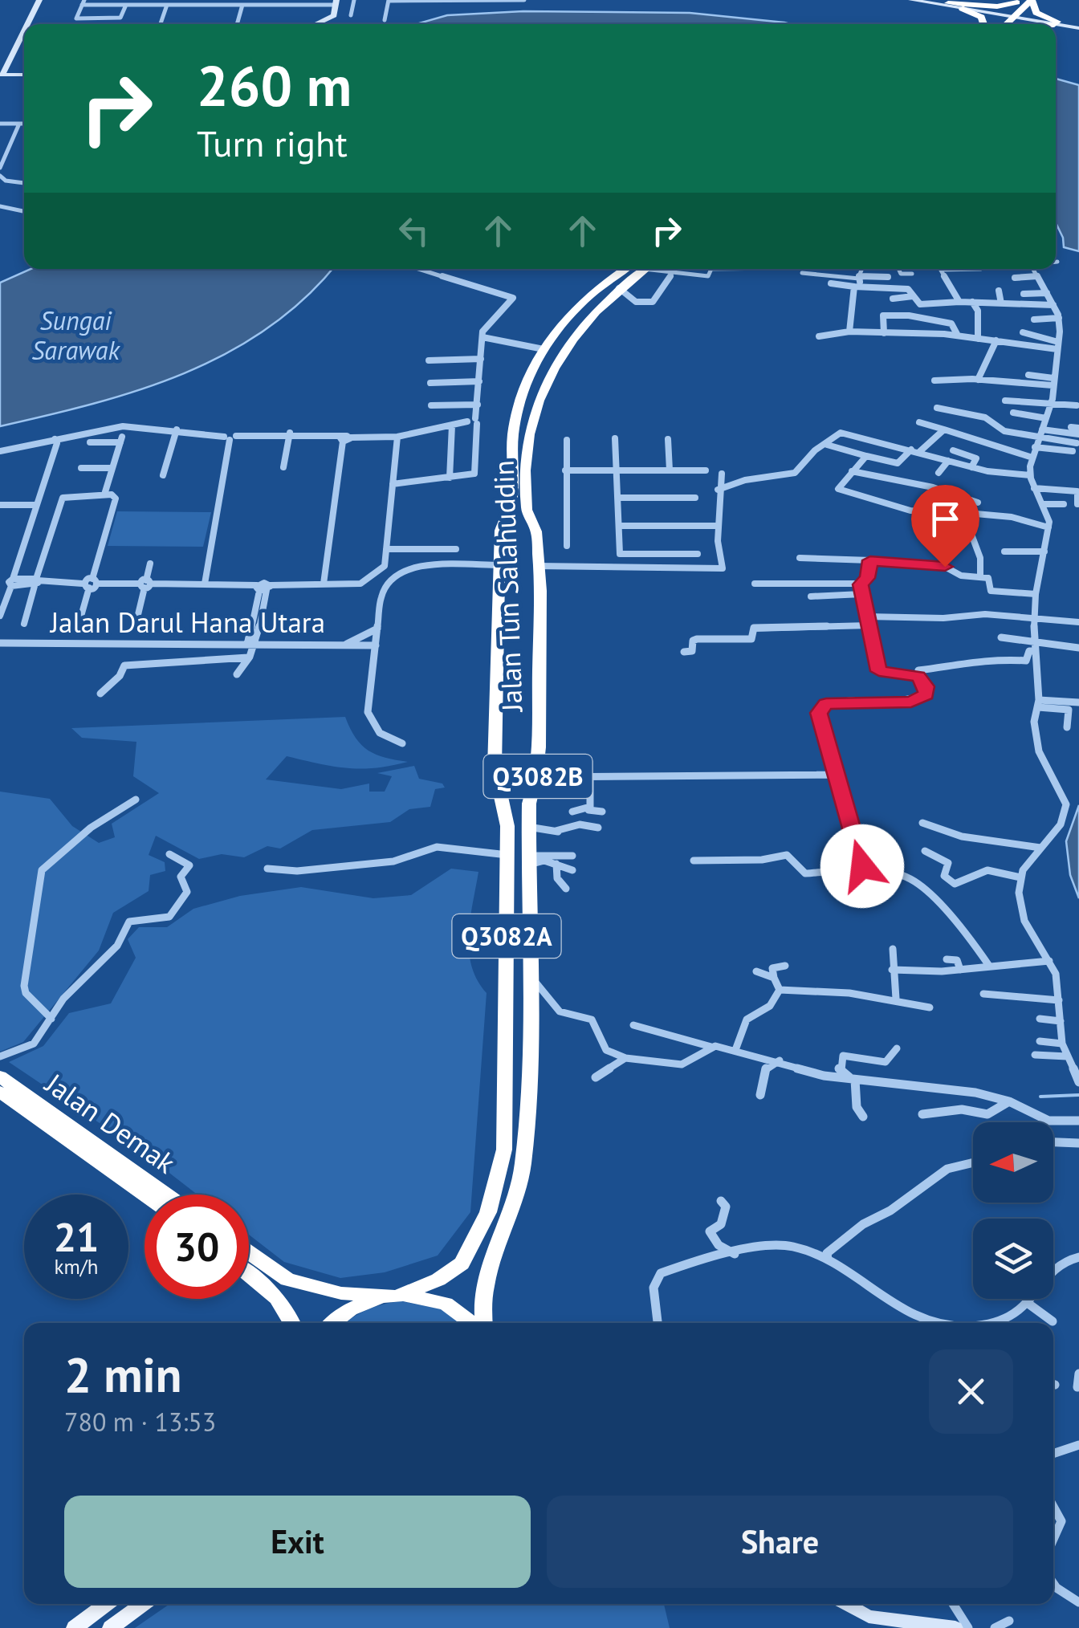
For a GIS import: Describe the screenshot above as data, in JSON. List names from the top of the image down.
{
  "streets": {
    "highway": [
      "Jalan Tun Salahuddin",
      "Q3082B",
      "Q3082A",
      "Jalan Demak"
    ],
    "street": ["Jalan Darul Hana Utara"]
  },
  "water": ["Sungai Sarawak"],
  "north": "left",
  "page": {
    "turn": ["260 m", "Turn right"],
    "speed": "21 km/h",
    "limit": "30",
    "heading": ["2 min", "780 m · 13:53"],
    "buttons": ["Exit", "Share"]
  }
}
